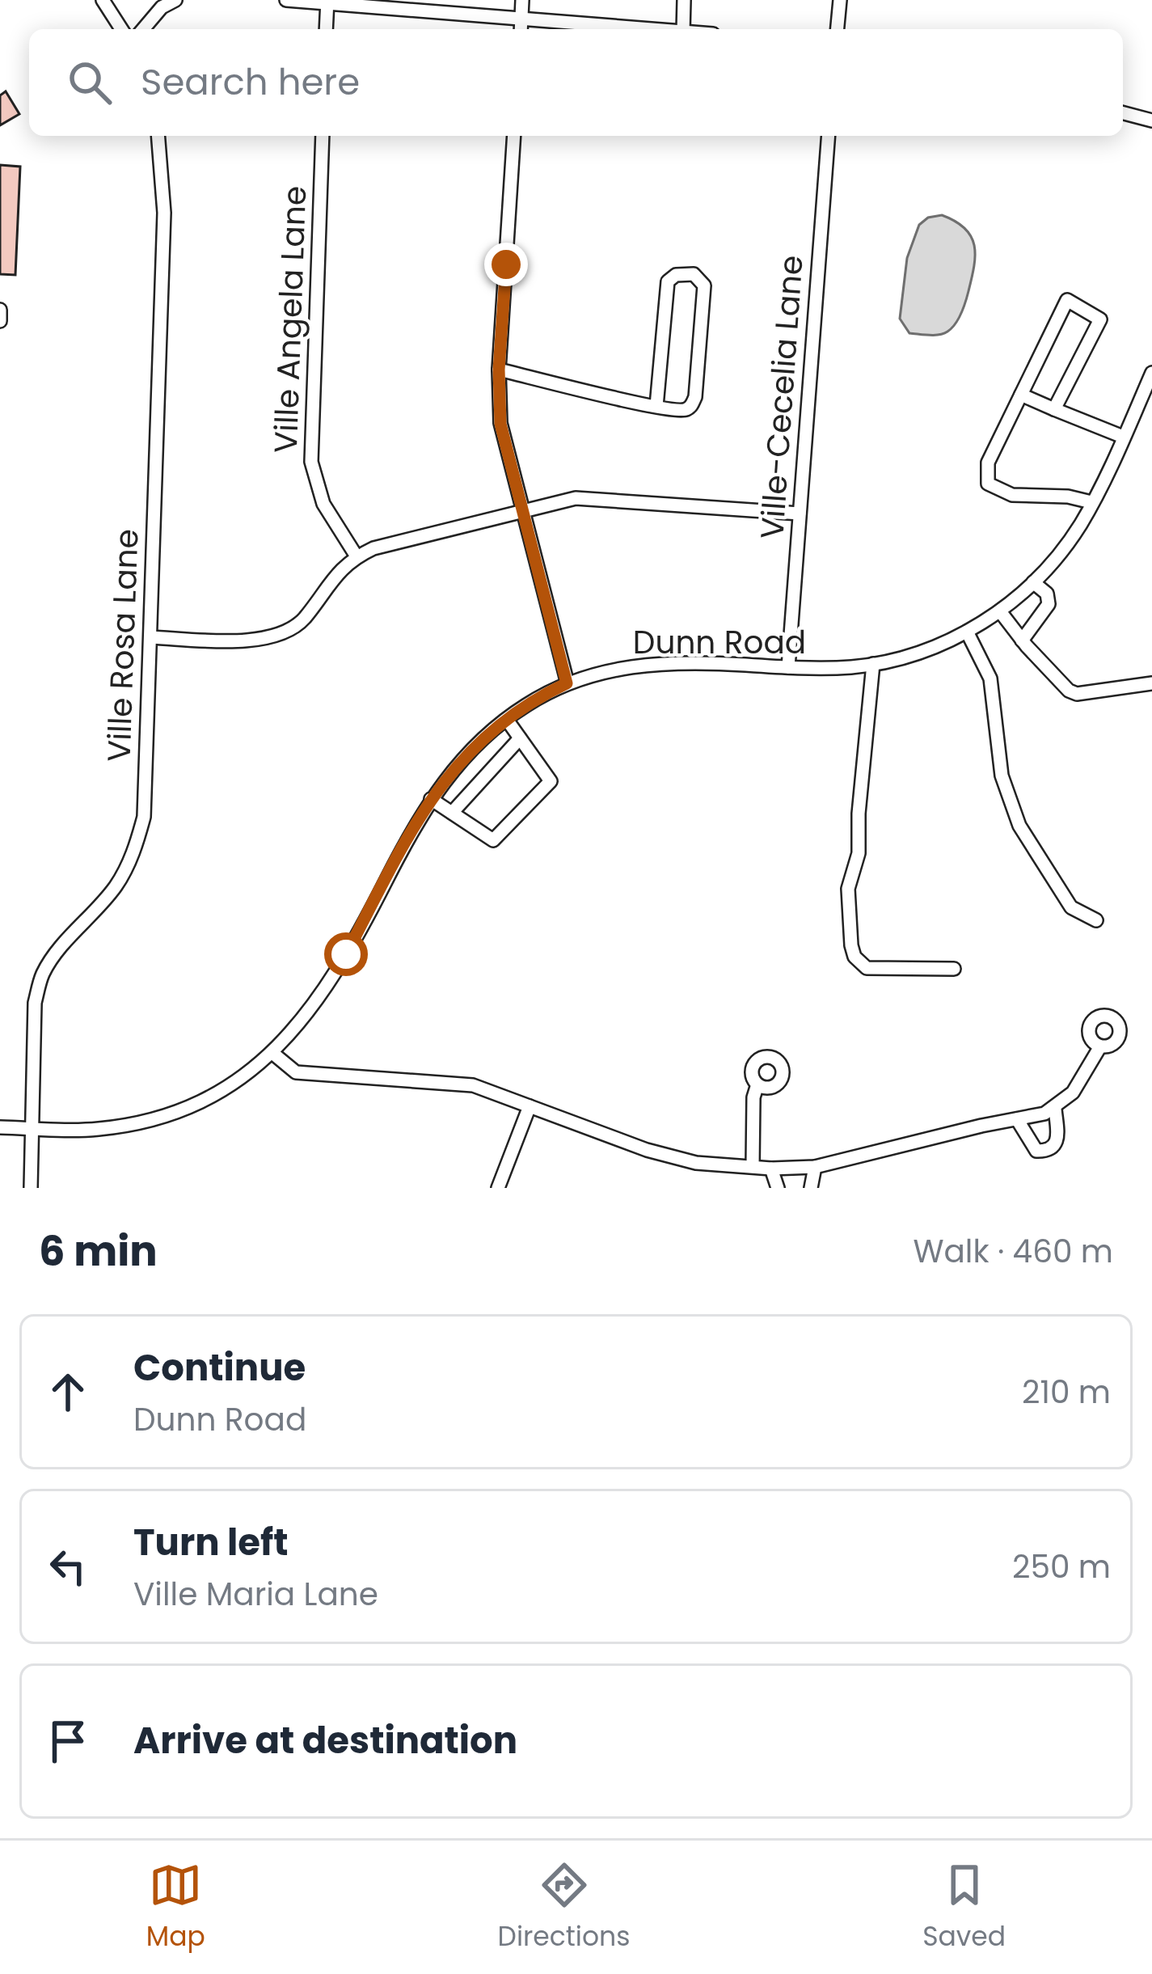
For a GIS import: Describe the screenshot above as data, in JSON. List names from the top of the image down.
{
  "streets": {
    "street": [
      "Ville Angela Lane",
      "Ville-Cecelia Lane",
      "Dunn Road",
      "Ville Rosa Lane"
    ]
  },
  "crossings": [
    ["Ville-Cecelia Lane", "Dunn Road"],
    ["Dunn Road", "Ville Rosa Lane"]
  ],
  "page": {
    "search": "Search here",
    "heading": ["6 min", "Walk · 460 m"],
    "list": [
      ["Continue", "Dunn Road", "210 m"],
      ["Turn left", "Ville Maria Lane", "250 m"],
      "Arrive at destination"
    ],
    "nav": ["Map", "Directions", "Saved"]
  }
}
